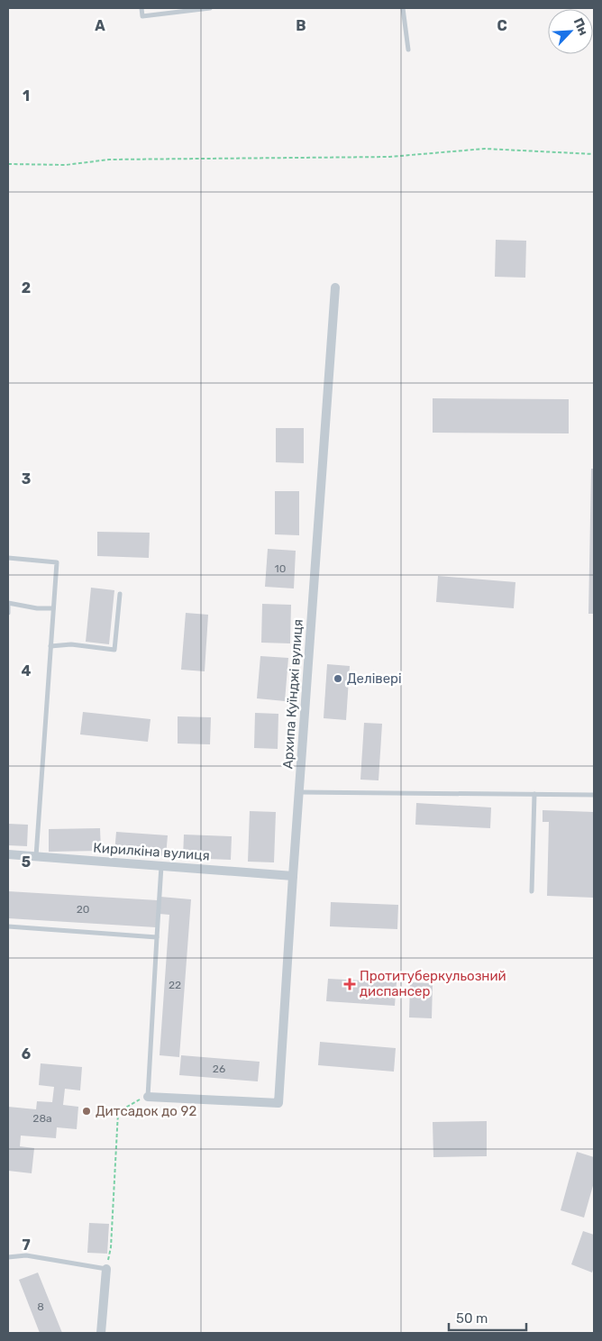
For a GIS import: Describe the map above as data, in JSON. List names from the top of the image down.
{
  "streets": {
    "street": ["Архипа Куїнджі вулиця", "Кирилкіна вулиця"]
  },
  "crossings": [
    ["Архипа Куїнджі вулиця", "Кирилкіна вулиця"]
  ],
  "places": {
    "other": ["Делівері", "Дитсадок до 92"],
    "health": ["Протитуберкульозний диспансер"]
  },
  "house_numbers": [
    "10",
    "20",
    "22",
    "26",
    "28а",
    "8"
  ],
  "scale_bar": "50 m",
  "north": "top right",
  "grid": {
    "columns": ["A", "B", "C"],
    "rows": [
      "1",
      "2",
      "3",
      "4",
      "5",
      "6",
      "7"
    ]
  }
}
